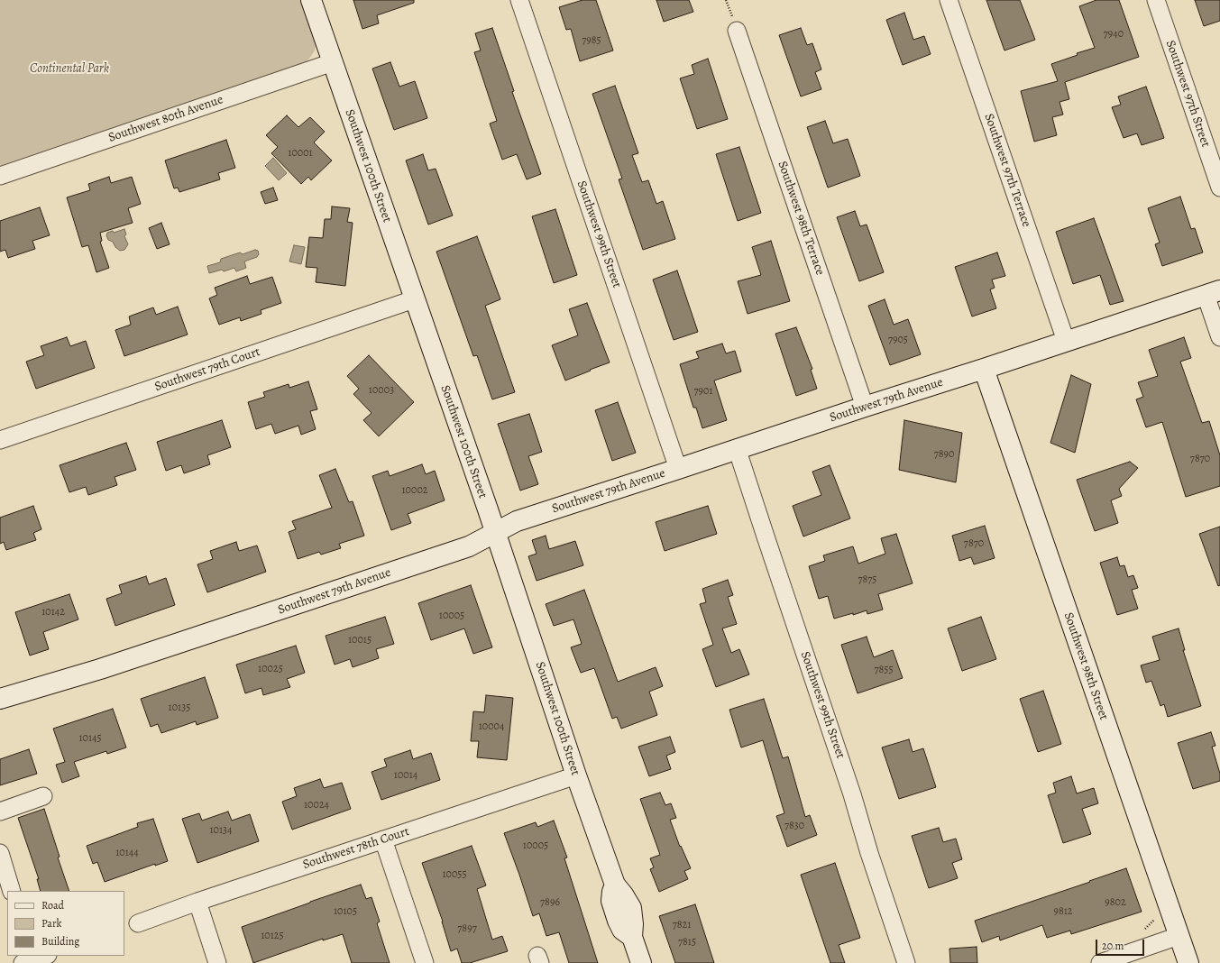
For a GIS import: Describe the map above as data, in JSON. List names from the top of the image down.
{
  "streets": {
    "street": [
      "Southwest 97th Street",
      "Southwest 80th Avenue",
      "Southwest 100th Street",
      "Southwest 97th Terrace",
      "Southwest 98th Terrace",
      "Southwest 99th Street",
      "Southwest 79th Court",
      "Southwest 79th Avenue",
      "Southwest 98th Street",
      "Southwest 78th Court"
    ]
  },
  "crossings": [
    ["Southwest 80th Avenue", "Southwest 100th Street"],
    ["Southwest 100th Street", "Southwest 79th Court"],
    ["Southwest 100th Street", "Southwest 79th Avenue"],
    ["Southwest 100th Street", "Southwest 78th Court"],
    ["Southwest 97th Terrace", "Southwest 79th Avenue"],
    ["Southwest 98th Terrace", "Southwest 79th Avenue"],
    ["Southwest 99th Street", "Southwest 79th Avenue"],
    ["Southwest 79th Avenue", "Southwest 98th Street"]
  ],
  "parks": ["Continental Park"],
  "house_numbers": [
    "7940",
    "7985",
    "10001",
    "7905",
    "10003",
    "7901",
    "7890",
    "7870",
    "10002",
    "7870",
    "7875",
    "10142",
    "10005",
    "10015",
    "10025",
    "7855",
    "10135",
    "10004",
    "10145",
    "10014",
    "10024",
    "7830",
    "10134",
    "10005",
    "10144",
    "10055",
    "7896",
    "9802",
    "10105",
    "9812",
    "7821",
    "7897",
    "10125",
    "7815"
  ],
  "legend": ["Road", "Park", "Building"],
  "scale_bar": "20 m"
}
